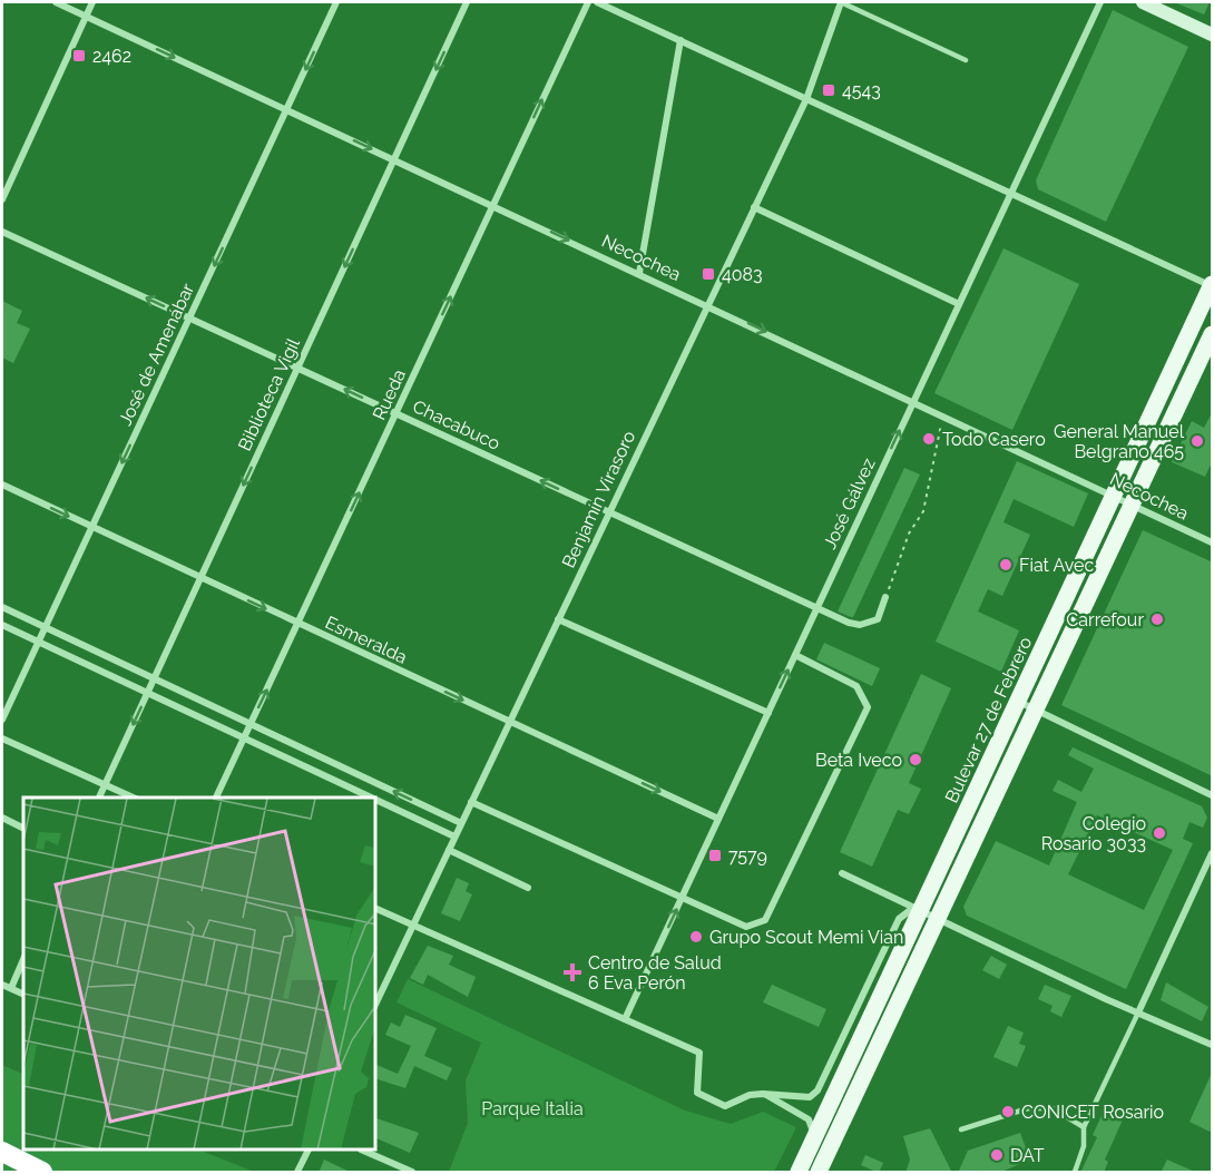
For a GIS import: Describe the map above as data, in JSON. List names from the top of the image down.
{
  "streets": {
    "main road": ["Bulevar 27 de Febrero"],
    "street": [
      "Necochea",
      "José de Amenábar",
      "Biblioteca Vigil",
      "Rueda",
      "Chacabuco",
      "Benjamín Virasoro",
      "José Gálvez",
      "Esmeralda"
    ]
  },
  "crossings": [
    ["Necochea", "José de Amenábar"],
    ["Necochea", "Biblioteca Vigil"],
    ["Necochea", "Rueda"],
    ["Necochea", "Benjamín Virasoro"],
    ["Necochea", "José Gálvez"],
    ["Necochea", "Bulevar 27 de Febrero"],
    ["José de Amenábar", "Chacabuco"],
    ["José de Amenábar", "Esmeralda"],
    ["Biblioteca Vigil", "Chacabuco"],
    ["Biblioteca Vigil", "Esmeralda"],
    ["Rueda", "Chacabuco"],
    ["Rueda", "Esmeralda"],
    ["Chacabuco", "Benjamín Virasoro"],
    ["Chacabuco", "José Gálvez"],
    ["Benjamín Virasoro", "Esmeralda"],
    ["José Gálvez", "Esmeralda"]
  ],
  "one_way": [
    "Necochea",
    "José de Amenábar",
    "Biblioteca Vigil",
    "Rueda",
    "Chacabuco",
    "José Gálvez",
    "Esmeralda"
  ],
  "parks": ["Parque Italia"],
  "places": {
    "transit": [
      "2462",
      "4543",
      "4083",
      "7579"
    ],
    "other": [
      "Todo Casero",
      "General Manuel Belgrano 465",
      "Fiat Avec",
      "Carrefour",
      "Beta Iveco",
      "Colegio Rosario 3033",
      "Grupo Scout Memi Vian",
      "CONICET Rosario",
      "DAT"
    ],
    "health": ["Centro de Salud 6 Eva Perón"]
  }
}
